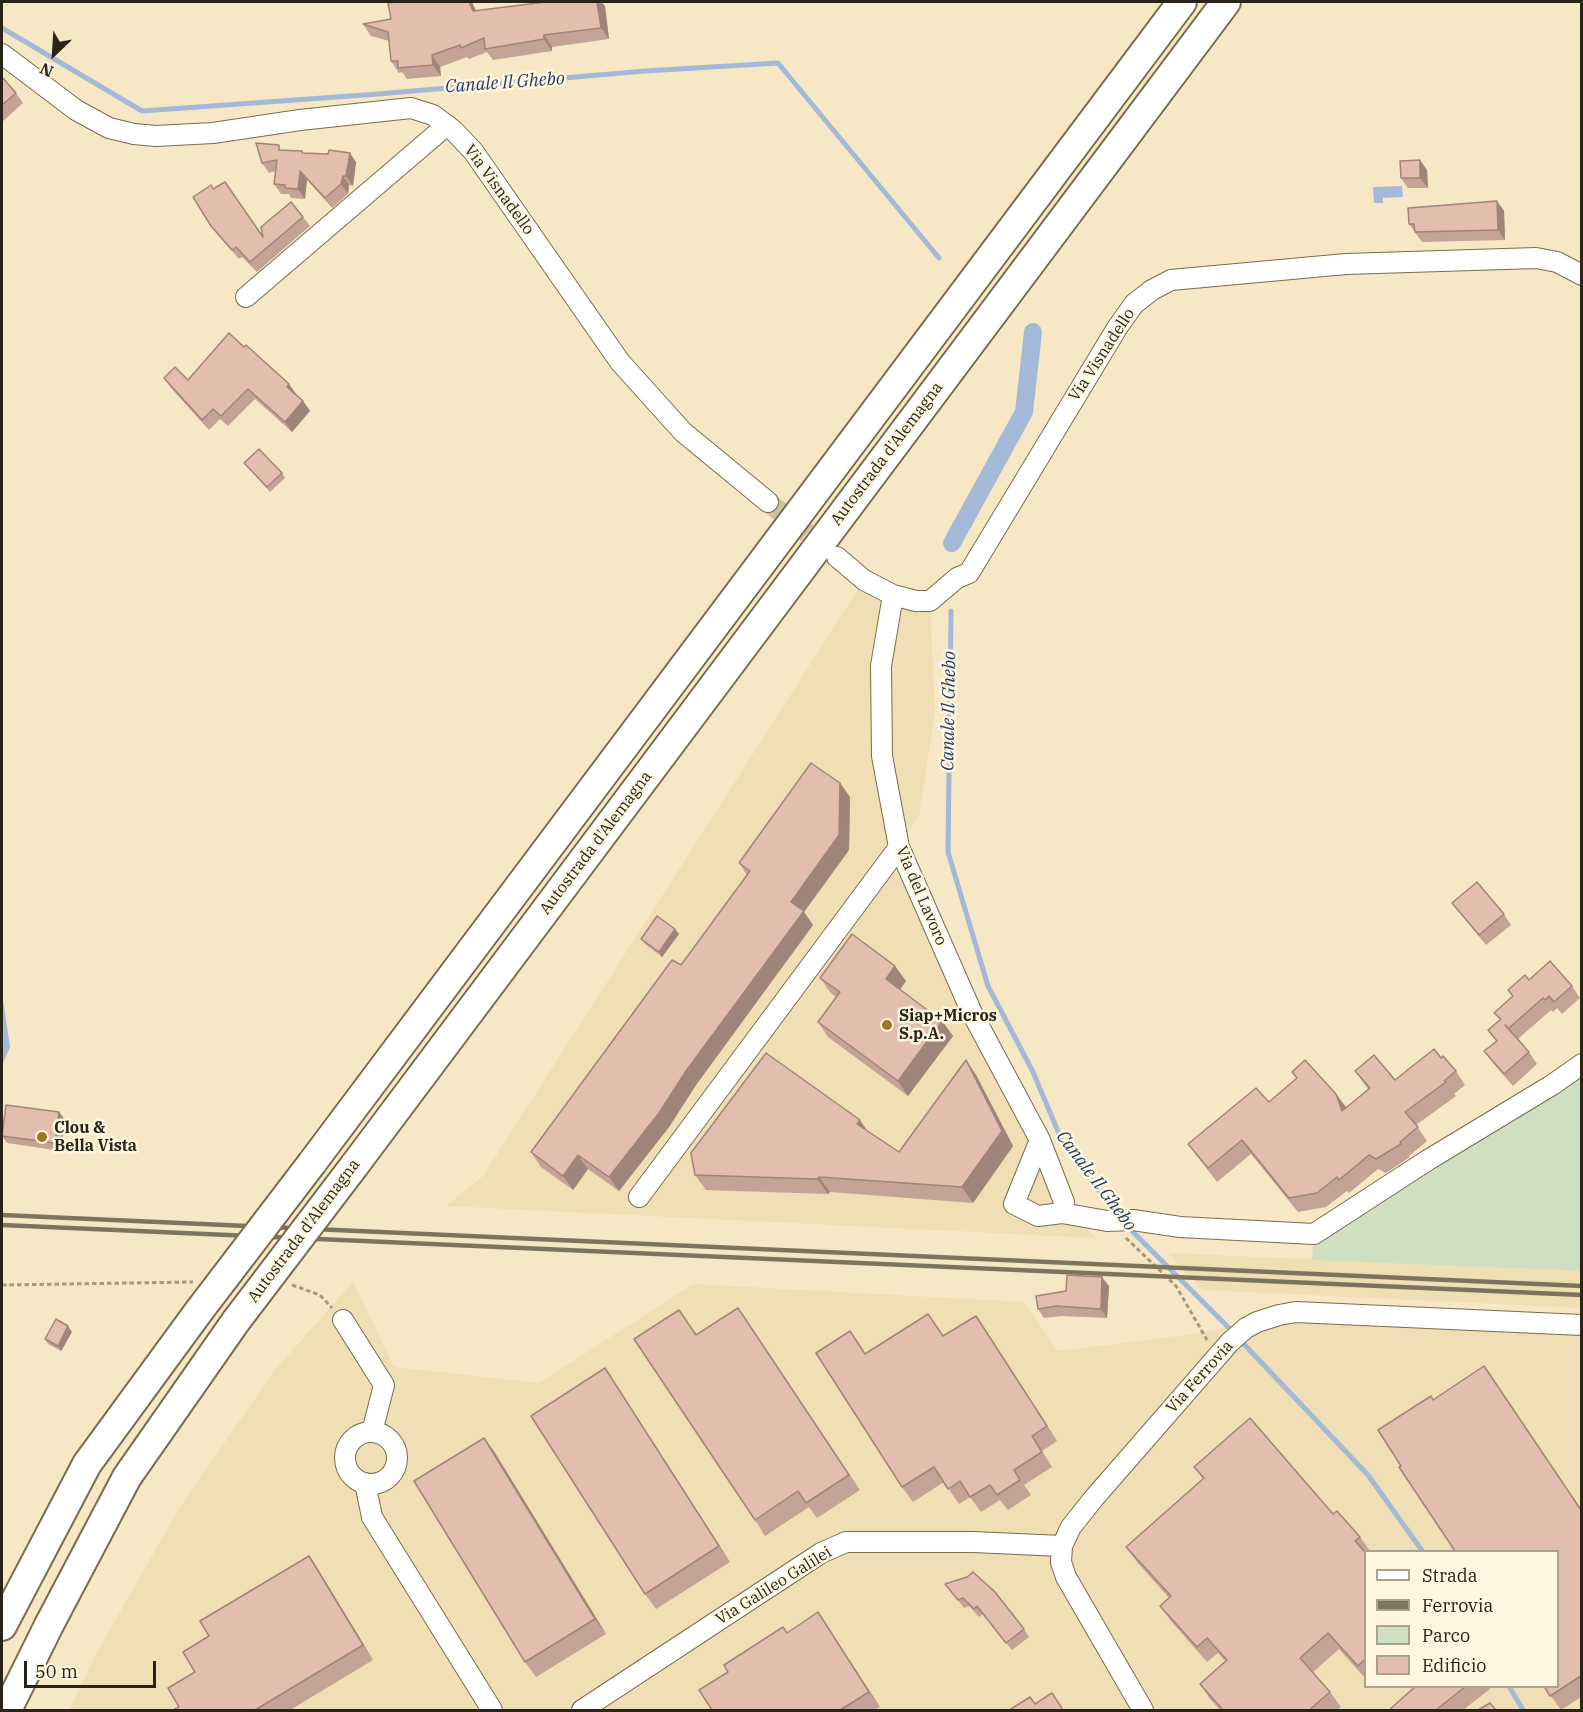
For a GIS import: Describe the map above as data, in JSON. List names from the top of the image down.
{
  "streets": {
    "highway": ["Autostrada d'Alemagna"],
    "street": [
      "Via Visnadello",
      "Via del Lavoro",
      "Via Ferrovia",
      "Via Galileo Galilei"
    ]
  },
  "crossings": [
    ["Via Visnadello", "Via del Lavoro"],
    ["Via Ferrovia", "Via Galileo Galilei"]
  ],
  "water": ["Canale Il Ghebo"],
  "places": ["Siap+Micros S.p.A.", "Clou & Bella Vista"],
  "legend": [
    "Strada",
    "Ferrovia",
    "Parco",
    "Edificio"
  ],
  "scale_bar": "50 m",
  "north": "bottom left"
}
